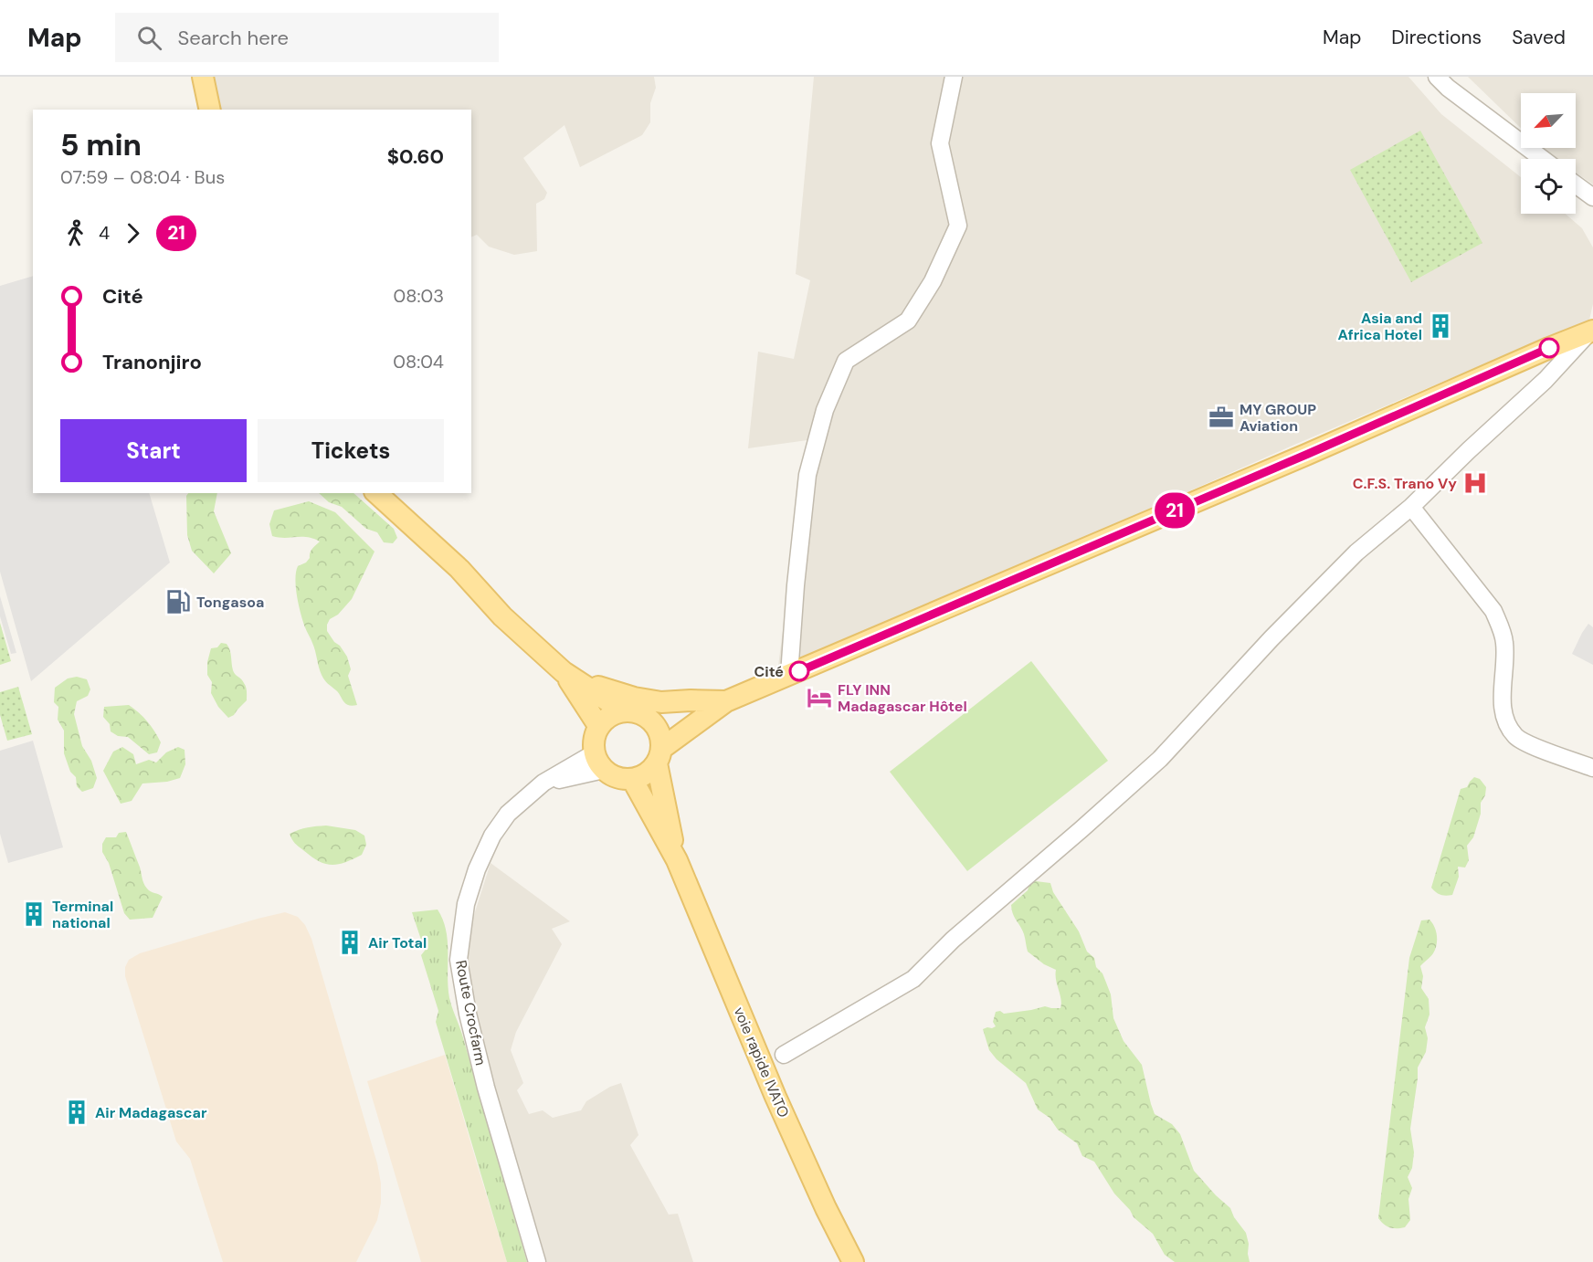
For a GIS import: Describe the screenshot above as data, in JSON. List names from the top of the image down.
{
  "streets": {
    "main road": ["voie rapide IVATO"],
    "street": ["Route Crocfarm"]
  },
  "places": {
    "building": [
      "Asia and Africa Hotel",
      "Terminal national",
      "Air Total",
      "Air Madagascar"
    ],
    "office": ["MY GROUP Aviation"],
    "hospital": ["C.F.S. Trano Vy"],
    "fuel station": ["Tongasoa"],
    "other": ["Cité"],
    "hotel": ["FLY INN Madagascar Hôtel"]
  },
  "lines": ["bus line 21"],
  "north": "bottom left",
  "page": {
    "header": "Map",
    "search": "Search here",
    "nav": ["Map", "Directions", "Saved"],
    "on_map": "21",
    "heading": ["5 min", "07:59 – 08:04 · Bus", "$0.60"],
    "legs": ["4", "21"],
    "list": [
      {
        "name": "Cité",
        "value": "08:03"
      },
      {
        "name": "Tranonjiro",
        "value": "08:04"
      }
    ],
    "buttons": ["Start", "Tickets"]
  }
}
